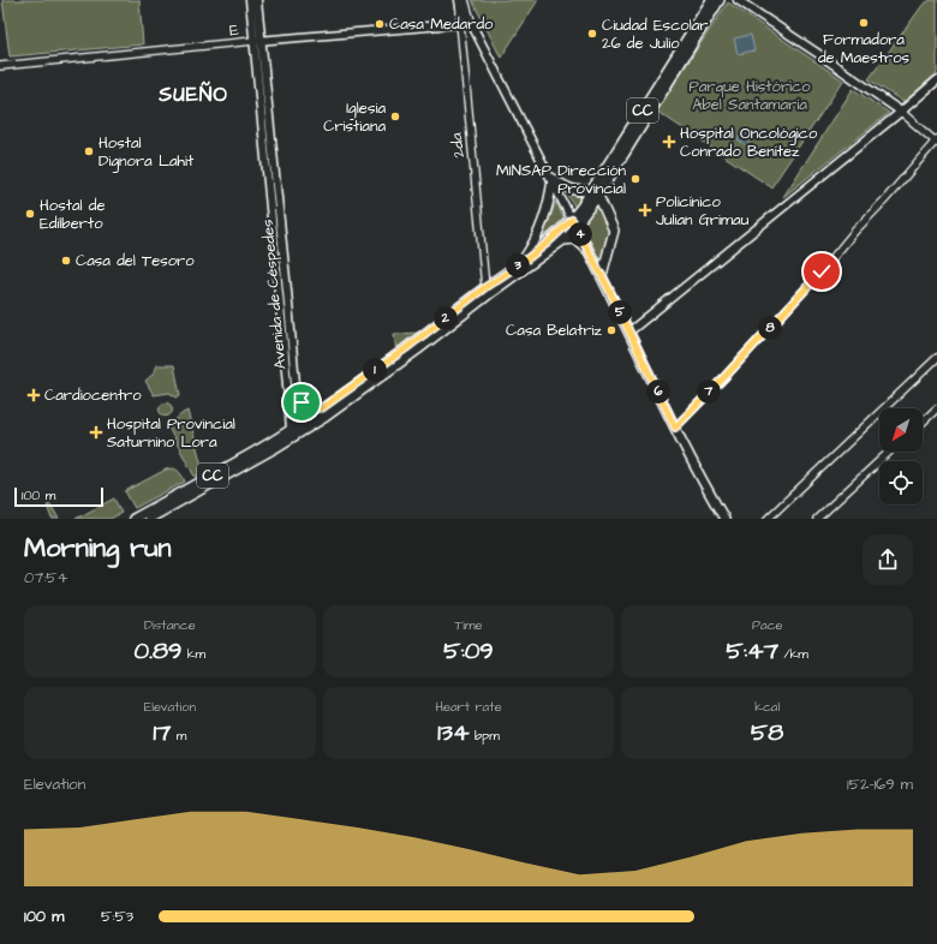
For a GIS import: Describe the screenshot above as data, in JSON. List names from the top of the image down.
{
  "streets": {
    "main road": ["E", "CC", "Avenida de Céspedes"],
    "street": ["2da"]
  },
  "crossings": [
    ["E", "2da"],
    ["E", "Avenida de Céspedes"],
    ["CC", "2da"],
    ["CC", "Avenida de Céspedes"]
  ],
  "districts": ["SUEÑO"],
  "parks": ["Parque Histórico Abel Santamaría"],
  "places": {
    "other": [
      "Formadora de Maestros",
      "Casa Medardo",
      "Ciudad Escolar 26 de Julio",
      "Iglesia Cristiana",
      "Hostal Dignora Lahit",
      "MINSAP Dirección Provincial",
      "Hostal de Edilberto",
      "Casa del Tesoro",
      "Casa Belatriz"
    ],
    "health": [
      "Hospital Oncológico Conrado Benítez",
      "Policínico Julian Grimau",
      "Cardiocentro",
      "Hospital Provincial Saturnino Lora"
    ]
  },
  "scale_bar": "100 m",
  "north": "bottom left",
  "page": {
    "pins": [
      "4",
      "3",
      "5",
      "2",
      "8",
      "1",
      "6",
      "7"
    ],
    "scale": "100 m",
    "heading": ["Morning run", "07:54"],
    "stats": [
      ["Distance", "0.89 km"],
      ["Time", "5:09"],
      ["Pace", "5:47 /km"],
      ["Elevation", "17 m"],
      ["Heart rate", "134 bpm"],
      ["kcal", "58"]
    ],
    "chart": ["Elevation", "152–169 m"],
    "list": [
      {
        "name": "100 m",
        "note": "5:53"
      }
    ]
  }
}
